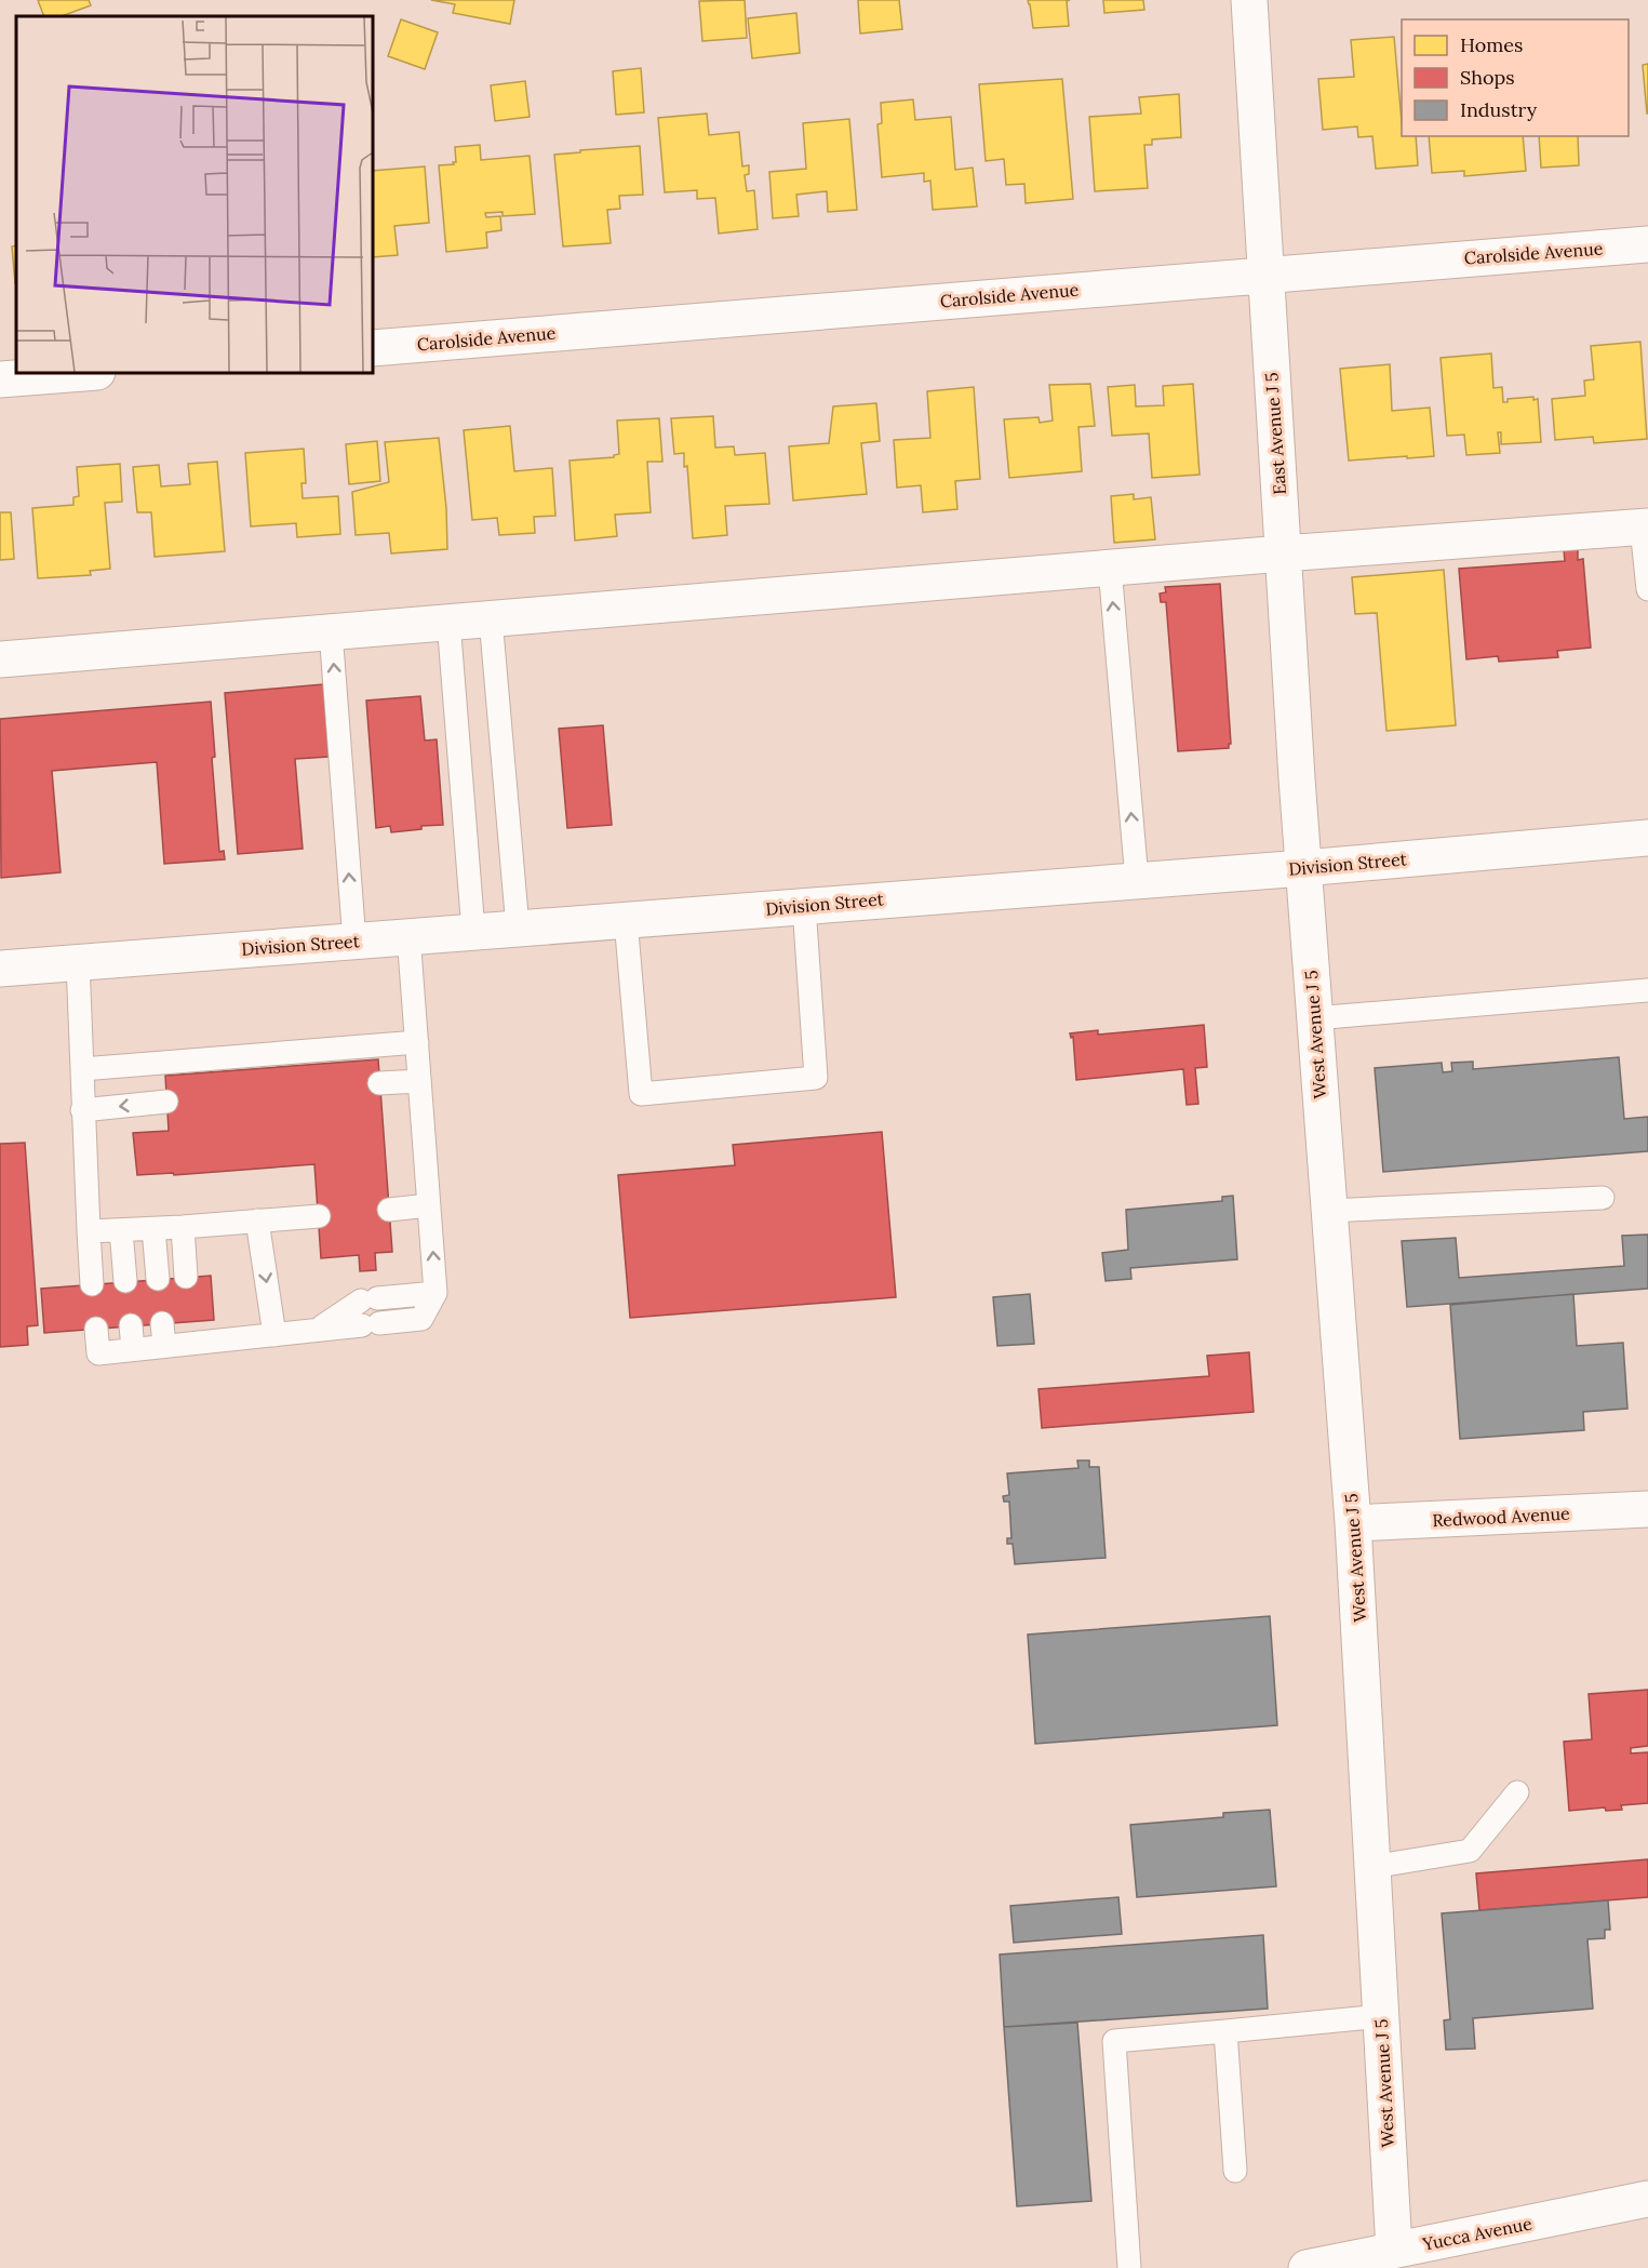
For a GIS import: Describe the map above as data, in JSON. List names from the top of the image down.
{
  "streets": {
    "street": [
      "Carolside Avenue",
      "East Avenue J 5",
      "Division Street",
      "West Avenue J 5",
      "Redwood Avenue",
      "Yucca Avenue"
    ]
  },
  "crossings": [
    ["Carolside Avenue", "East Avenue J 5"],
    ["East Avenue J 5", "Division Street"],
    ["East Avenue J 5", "West Avenue J 5"],
    ["Division Street", "West Avenue J 5"],
    ["West Avenue J 5", "Redwood Avenue"],
    ["West Avenue J 5", "Yucca Avenue"]
  ],
  "legend": ["Homes", "Shops", "Industry"]
}
